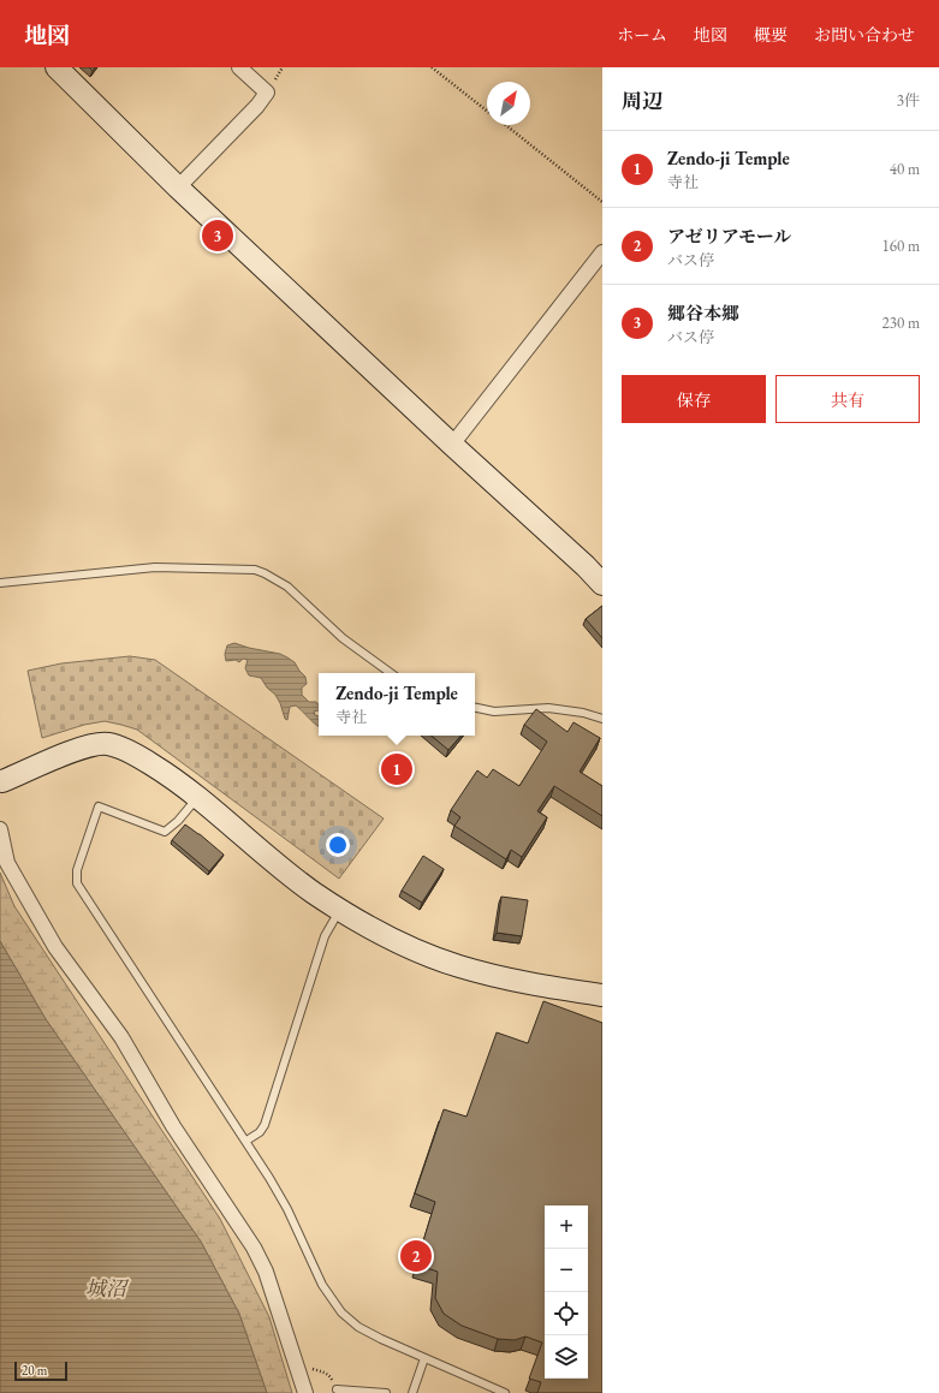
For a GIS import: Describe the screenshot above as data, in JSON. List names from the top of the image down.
{
  "water": ["城沼"],
  "scale_bar": "20 m",
  "north": "top right",
  "page": {
    "header": "地図",
    "nav": [
      "ホーム",
      "地図",
      "概要",
      "お問い合わせ"
    ],
    "heading": ["周辺", "3件"],
    "list": [
      {
        "mark": "1",
        "name": "Zendo-ji Temple",
        "note": "寺社",
        "value": "40 m"
      },
      {
        "mark": "2",
        "name": "アゼリアモール",
        "note": "バス停",
        "value": "160 m"
      },
      {
        "mark": "3",
        "name": "郷谷本郷",
        "note": "バス停",
        "value": "230 m"
      }
    ],
    "pins": ["3", "1", "2"],
    "buttons": ["保存", "共有"],
    "popup": ["Zendo-ji Temple", "寺社"],
    "map_buttons": ["+", "−"],
    "scale": "20 m"
  }
}
